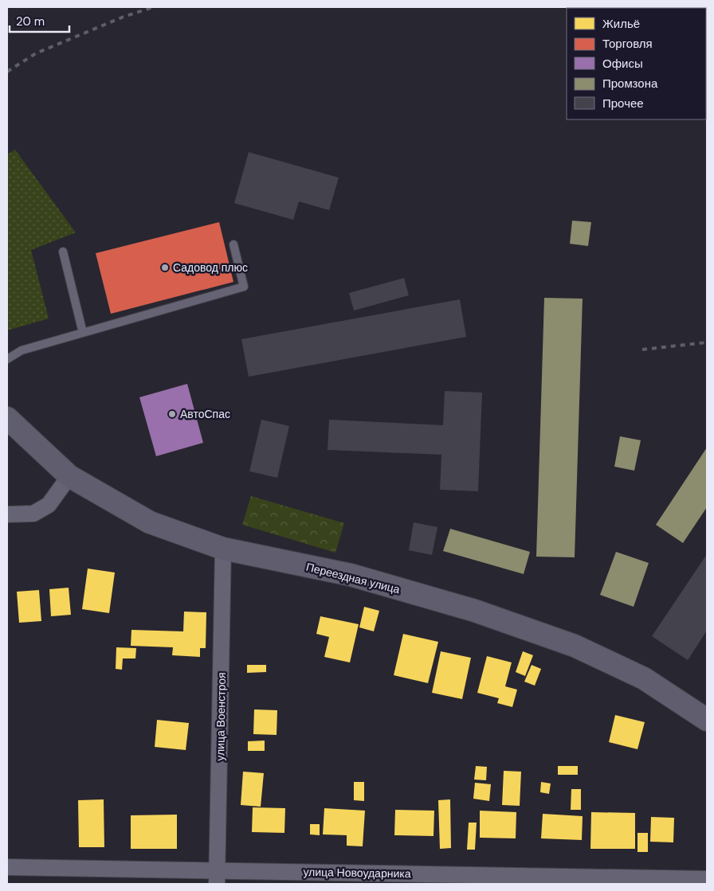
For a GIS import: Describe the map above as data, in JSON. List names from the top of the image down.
{
  "streets": {
    "street": ["Переездная улица", "улица Военстроя", "улица Новоударника"]
  },
  "crossings": [
    ["Переездная улица", "улица Военстроя"],
    ["улица Военстроя", "улица Новоударника"]
  ],
  "places": ["Садовод плюс", "АвтоСпас"],
  "legend": [
    "Жильё",
    "Торговля",
    "Офисы",
    "Промзона",
    "Прочее"
  ],
  "scale_bar": "20 m"
}
